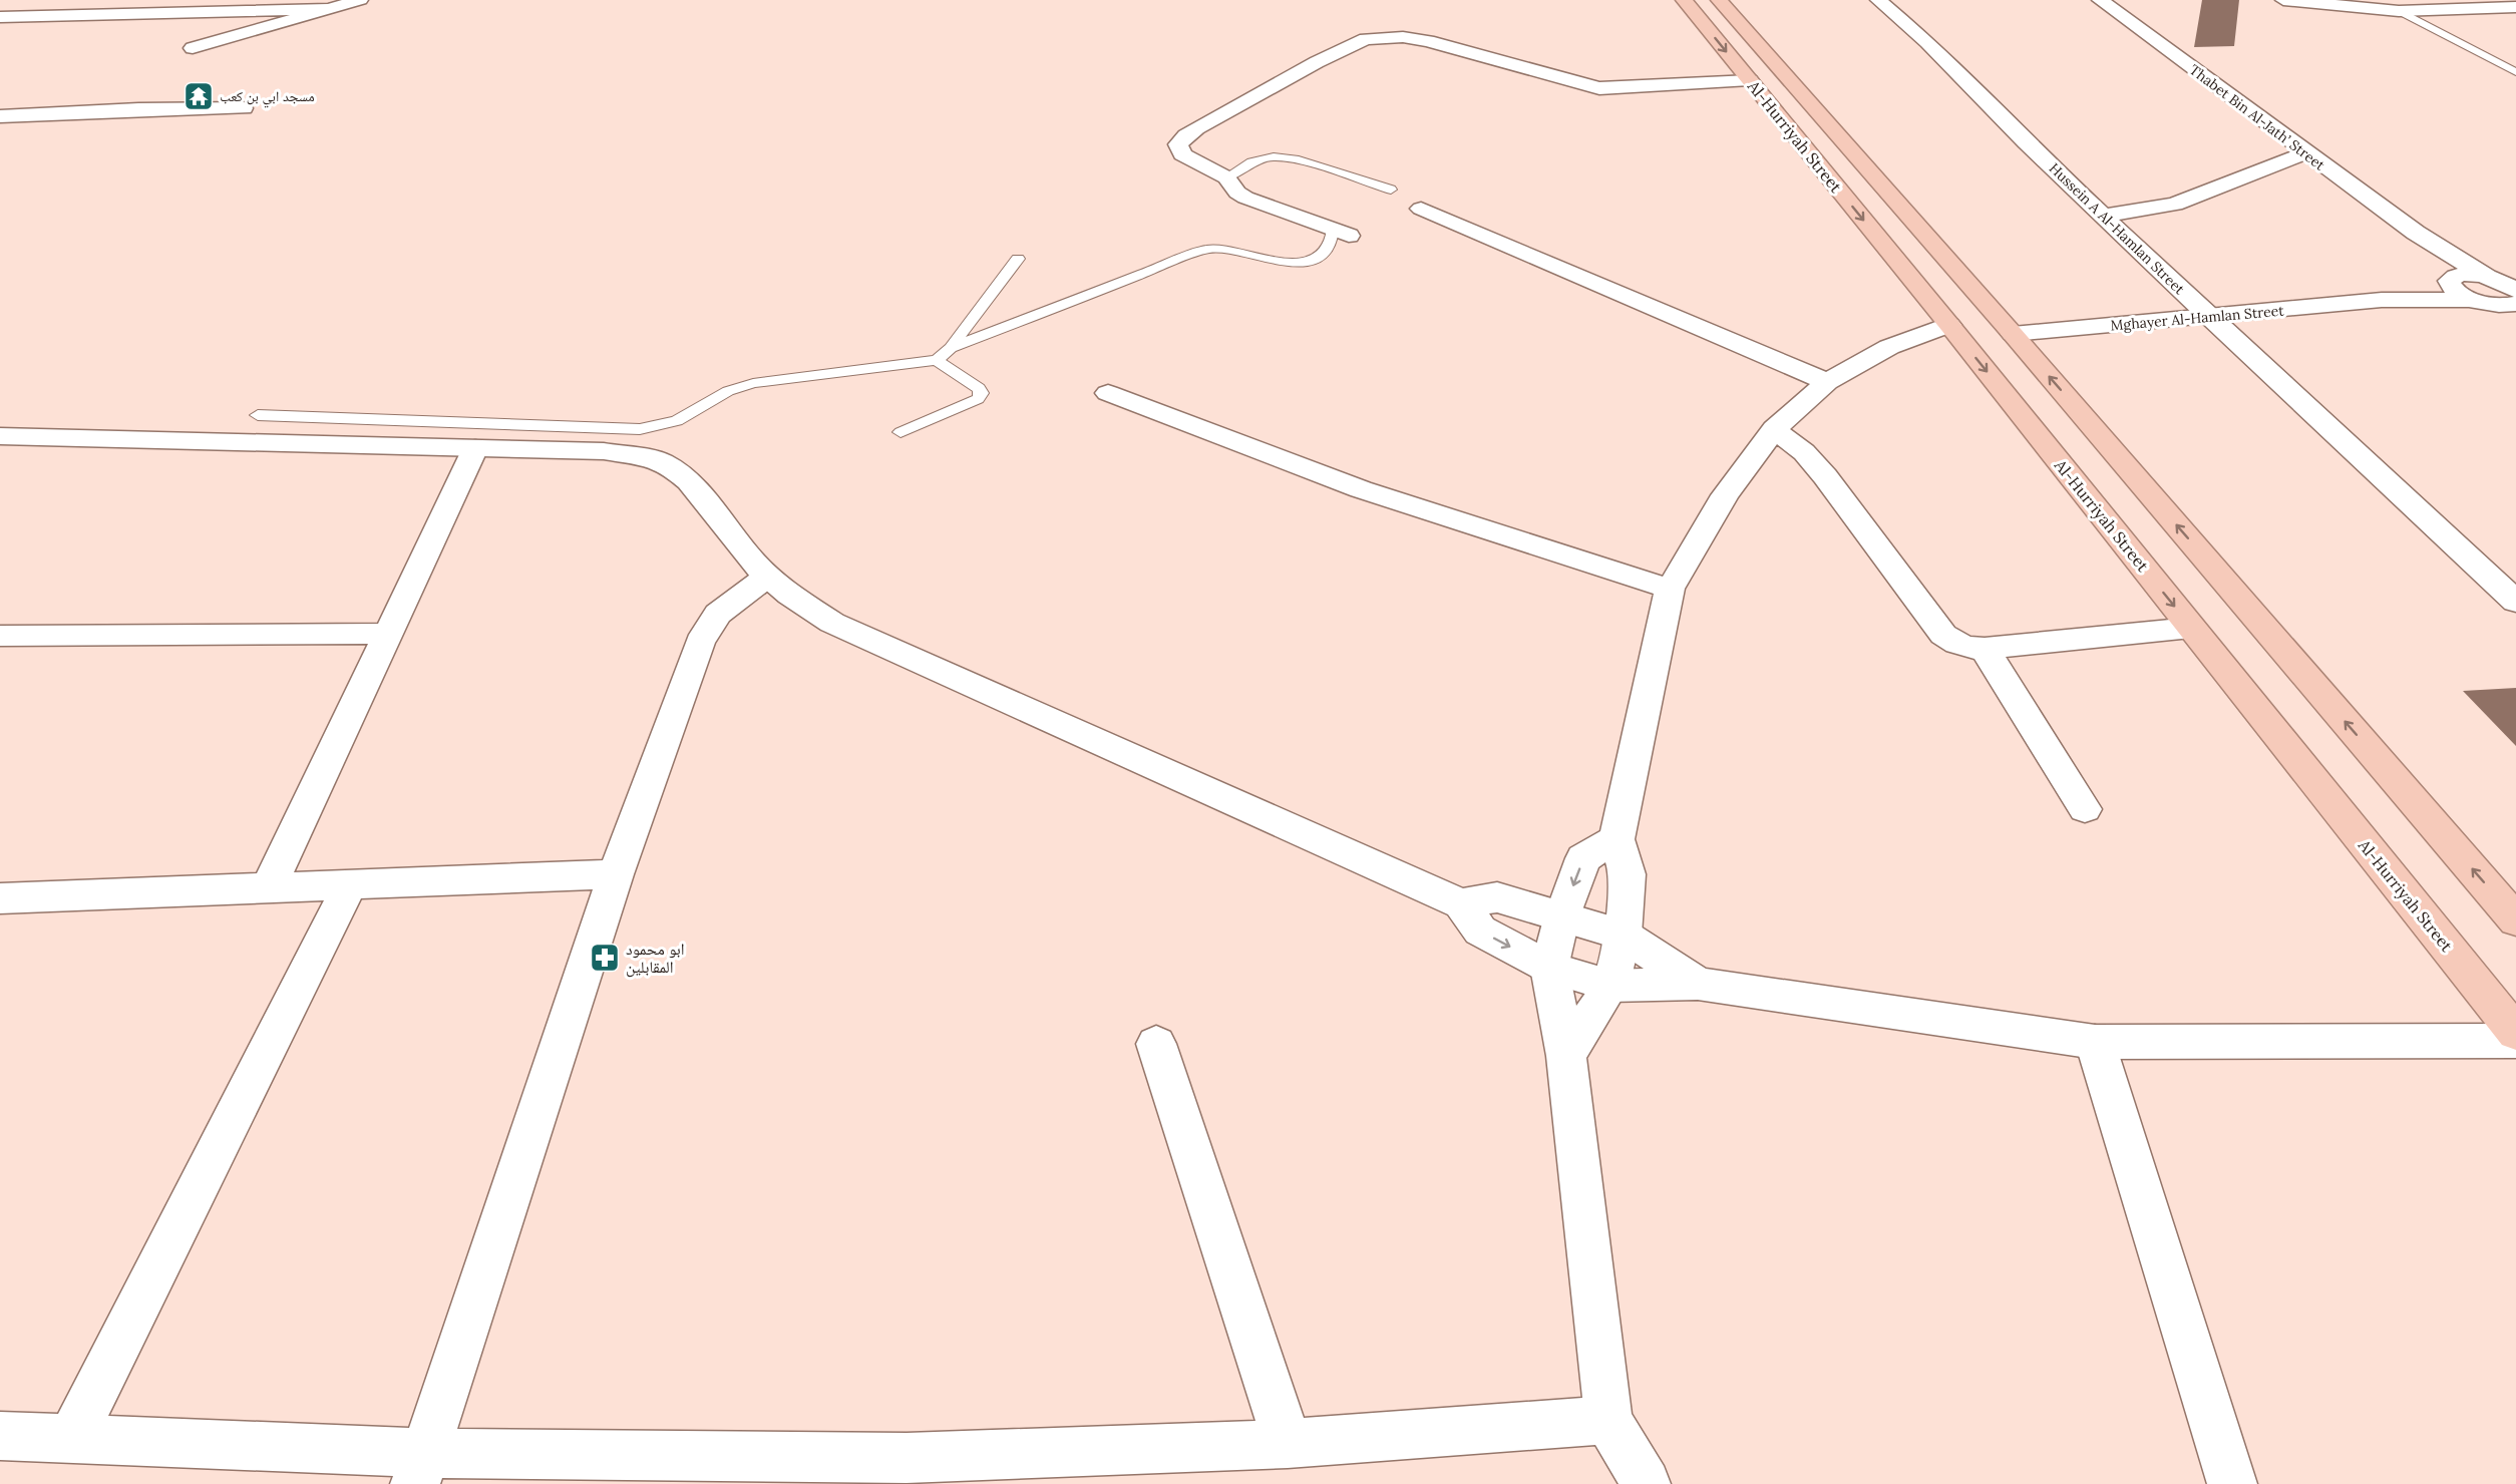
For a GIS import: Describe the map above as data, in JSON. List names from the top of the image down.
{
  "streets": {
    "highway": ["Al-Hurriyah Street"],
    "street": ["Thabet Bin Al-Jath’ Street", "Hussein A Al-Hamlan Street", "Mghayer Al-Hamlan Street"]
  },
  "crossings": [
    ["Thabet Bin Al-Jath’ Street", "Mghayer Al-Hamlan Street"],
    ["Al-Hurriyah Street", "Mghayer Al-Hamlan Street"],
    ["Hussein A Al-Hamlan Street", "Mghayer Al-Hamlan Street"]
  ],
  "places": {
    "temple": ["مسجد ابي بن كعب"],
    "pharmacy": ["ابو محمود المقابلين"]
  }
}
